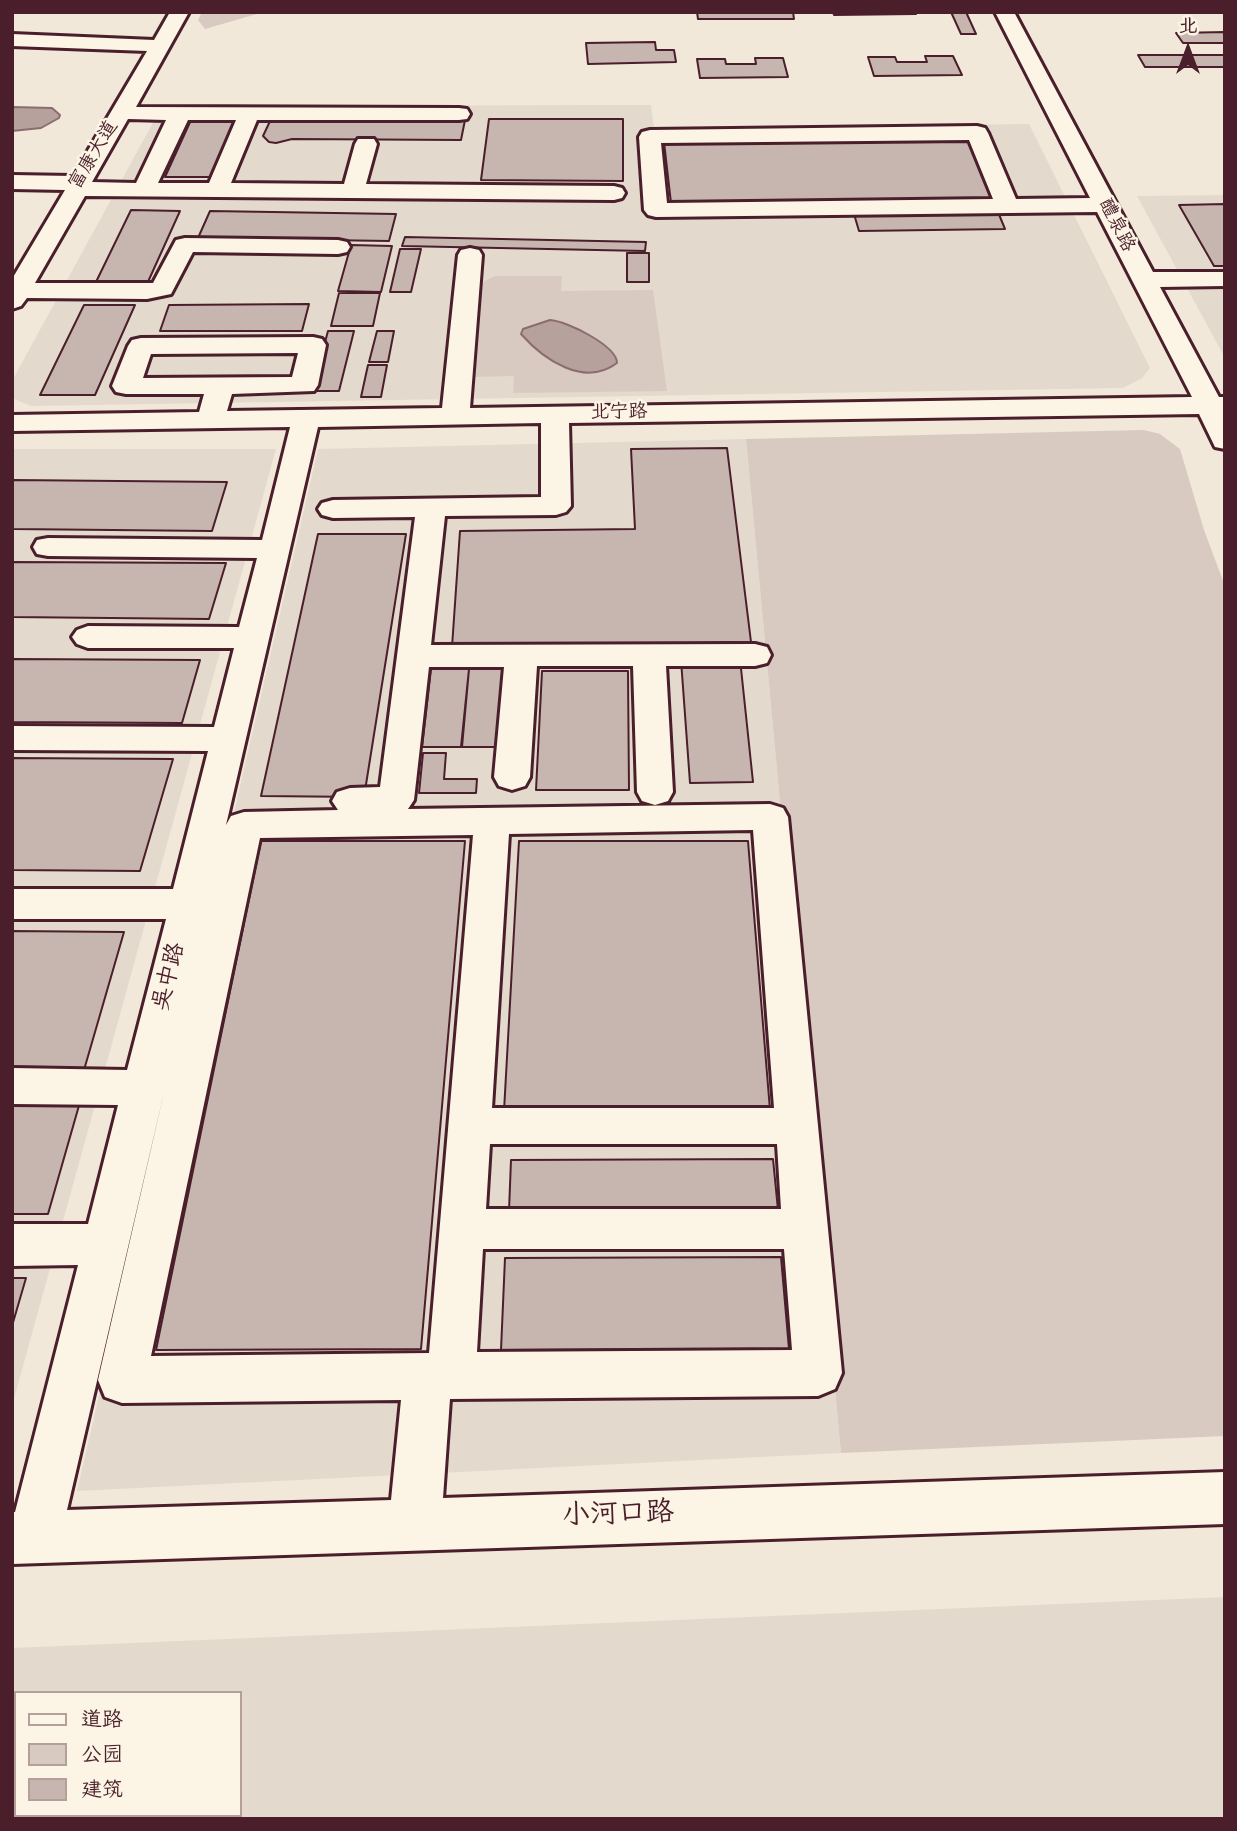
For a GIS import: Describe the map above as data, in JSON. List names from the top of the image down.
{
  "streets": {
    "street": [
      "富康大道",
      "醴泉路",
      "北宁路",
      "吴中路",
      "小河口路"
    ]
  },
  "crossings": [
    ["醴泉路", "北宁路"],
    ["北宁路", "吴中路"],
    ["吴中路", "小河口路"]
  ],
  "legend": ["道路", "公园", "建筑"],
  "north": "top"
}
